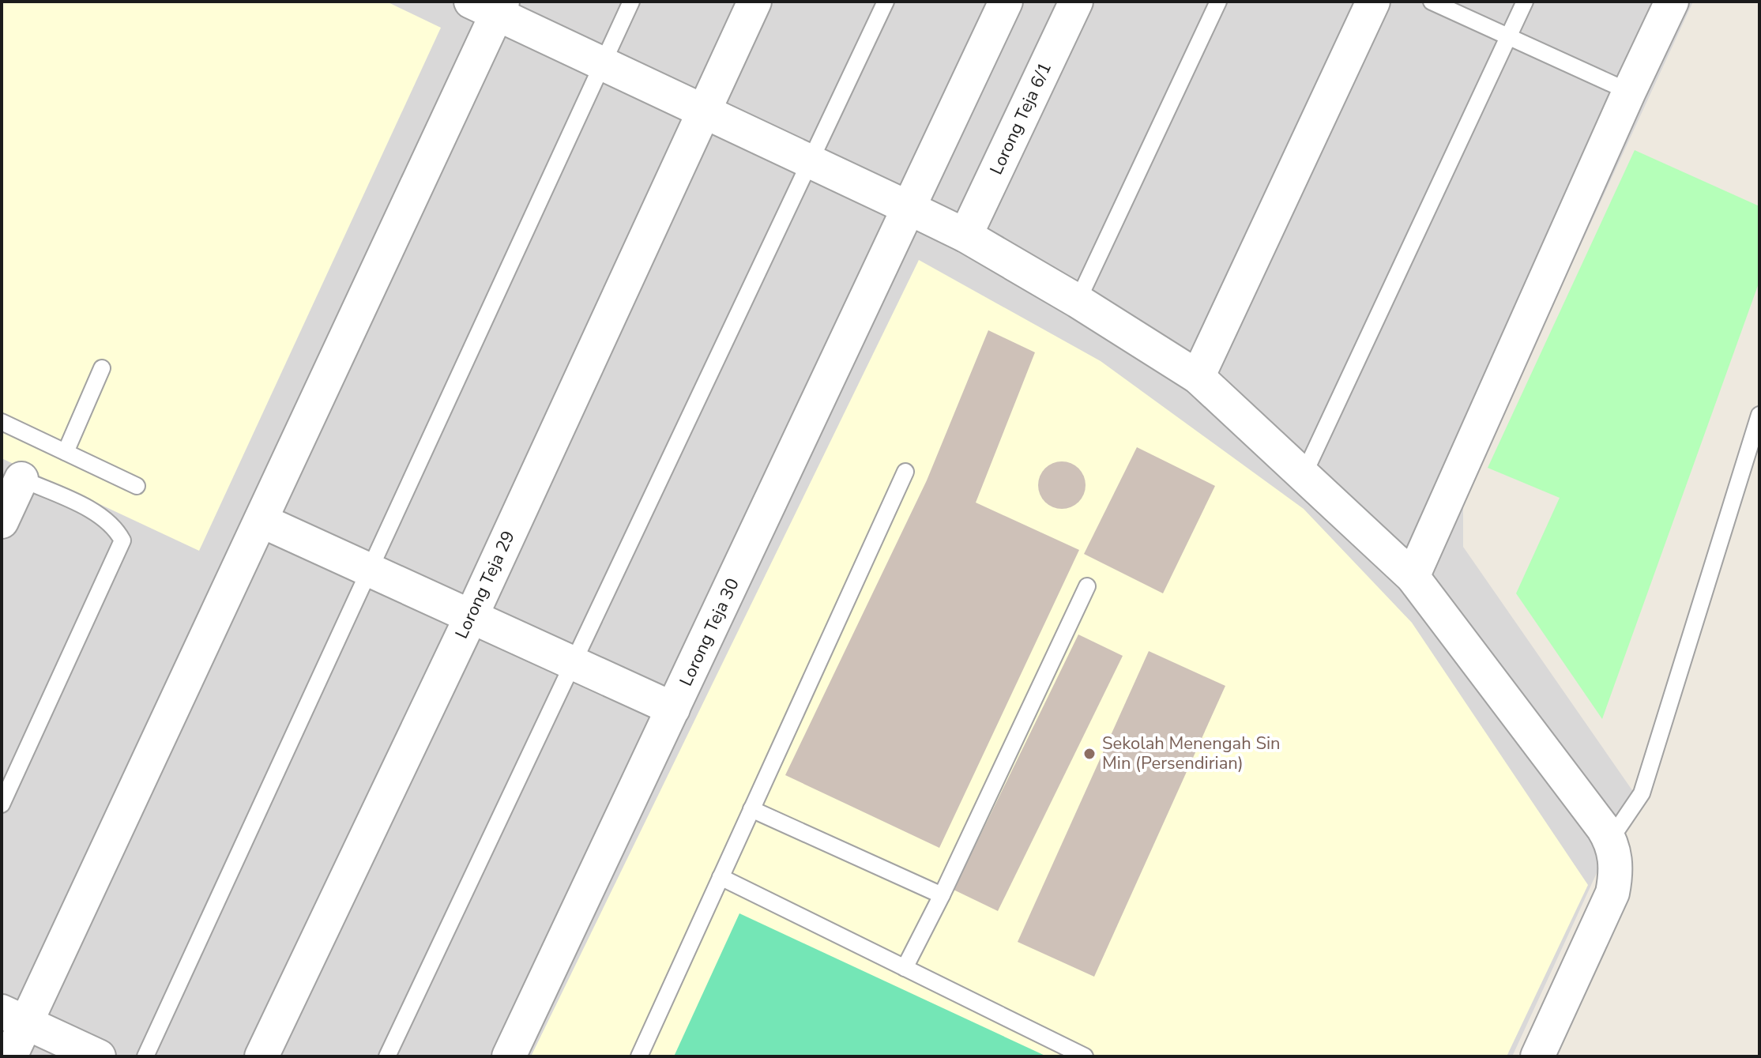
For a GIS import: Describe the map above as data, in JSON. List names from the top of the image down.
{
  "streets": {
    "street": ["Lorong Teja 6/1", "Lorong Teja 29", "Lorong Teja 30"]
  },
  "places": ["Sekolah Menengah Sin Min (Persendirian)"]
}
